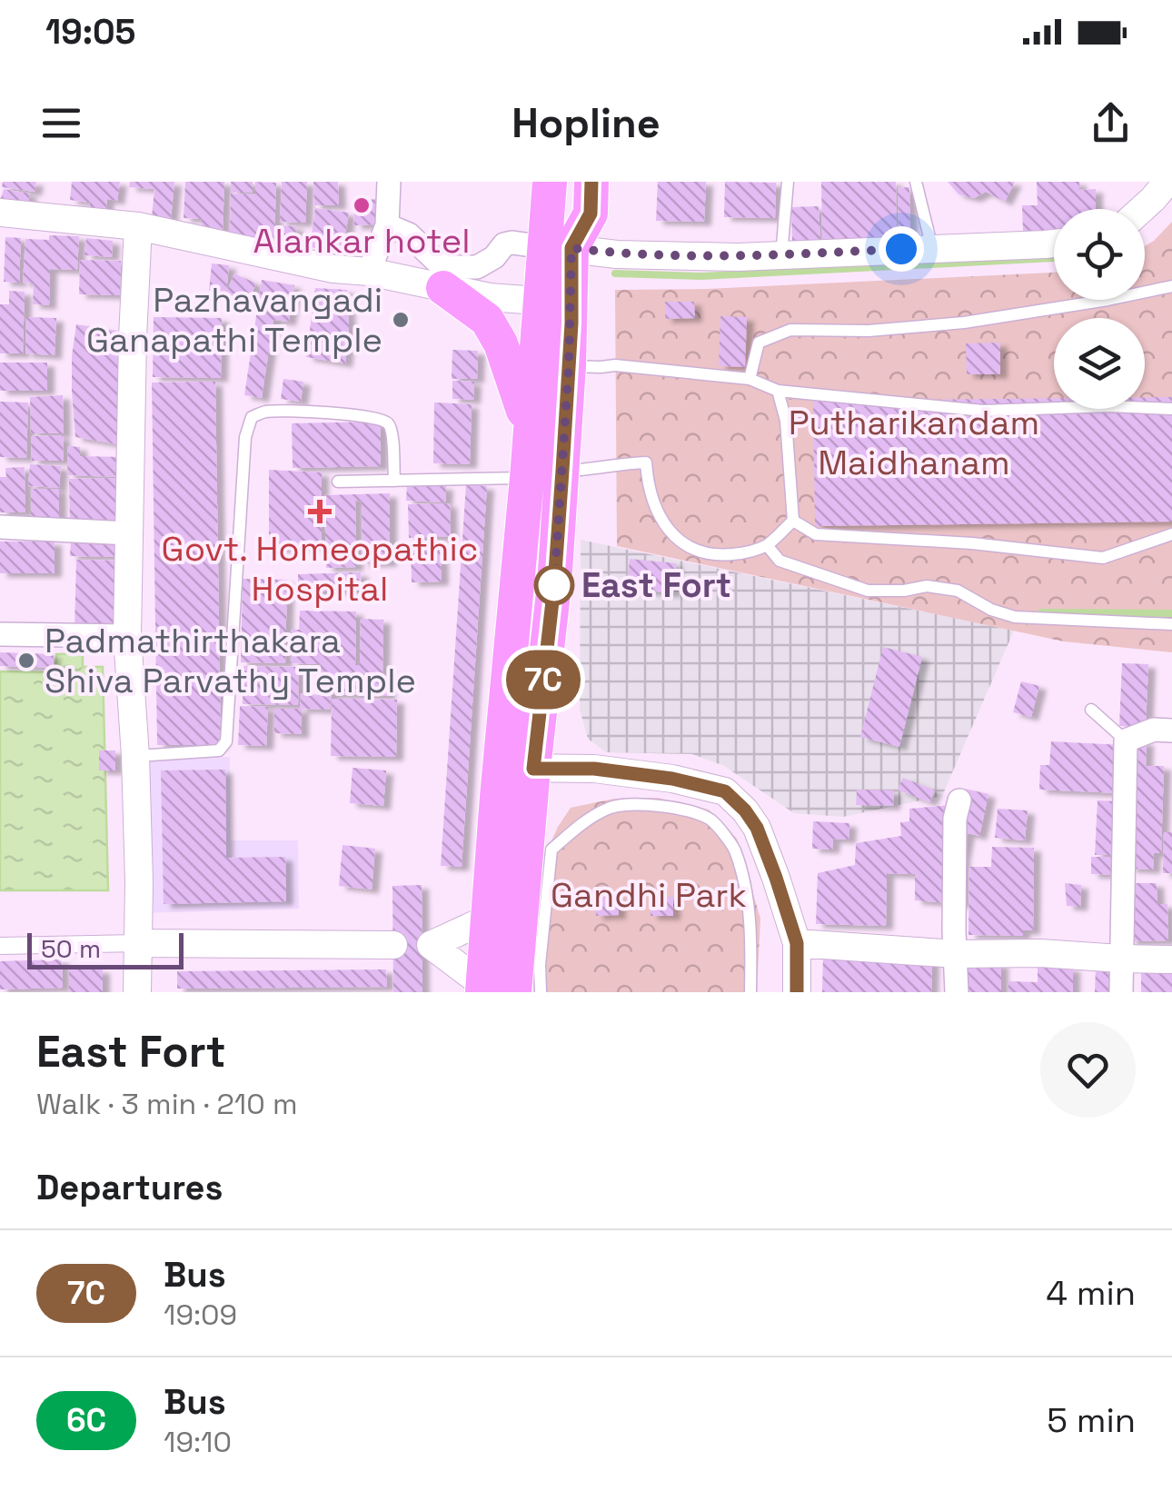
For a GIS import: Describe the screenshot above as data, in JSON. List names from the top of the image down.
{
  "parks": ["Putharikandam Maidhanam", "Gandhi Park"],
  "places": {
    "other": [
      "Alankar hotel",
      "Pazhavangadi Ganapathi Temple",
      "East Fort",
      "Padmathirthakara Shiva Parvathy Temple"
    ],
    "health": ["Govt. Homeopathic Hospital"]
  },
  "lines": ["bus line 7C"],
  "scale_bar": "50 m",
  "page": {
    "status": "19:05",
    "header": "Hopline",
    "on_map": "7C",
    "scale": "50 m",
    "heading": [
      ["East Fort", "Walk · 3 min · 210 m"],
      "Departures"
    ],
    "list": [
      {
        "mark": "7C",
        "name": "Bus",
        "note": "19:09",
        "value": "4 min"
      },
      {
        "mark": "6C",
        "name": "Bus",
        "note": "19:10",
        "value": "5 min"
      }
    ]
  }
}
